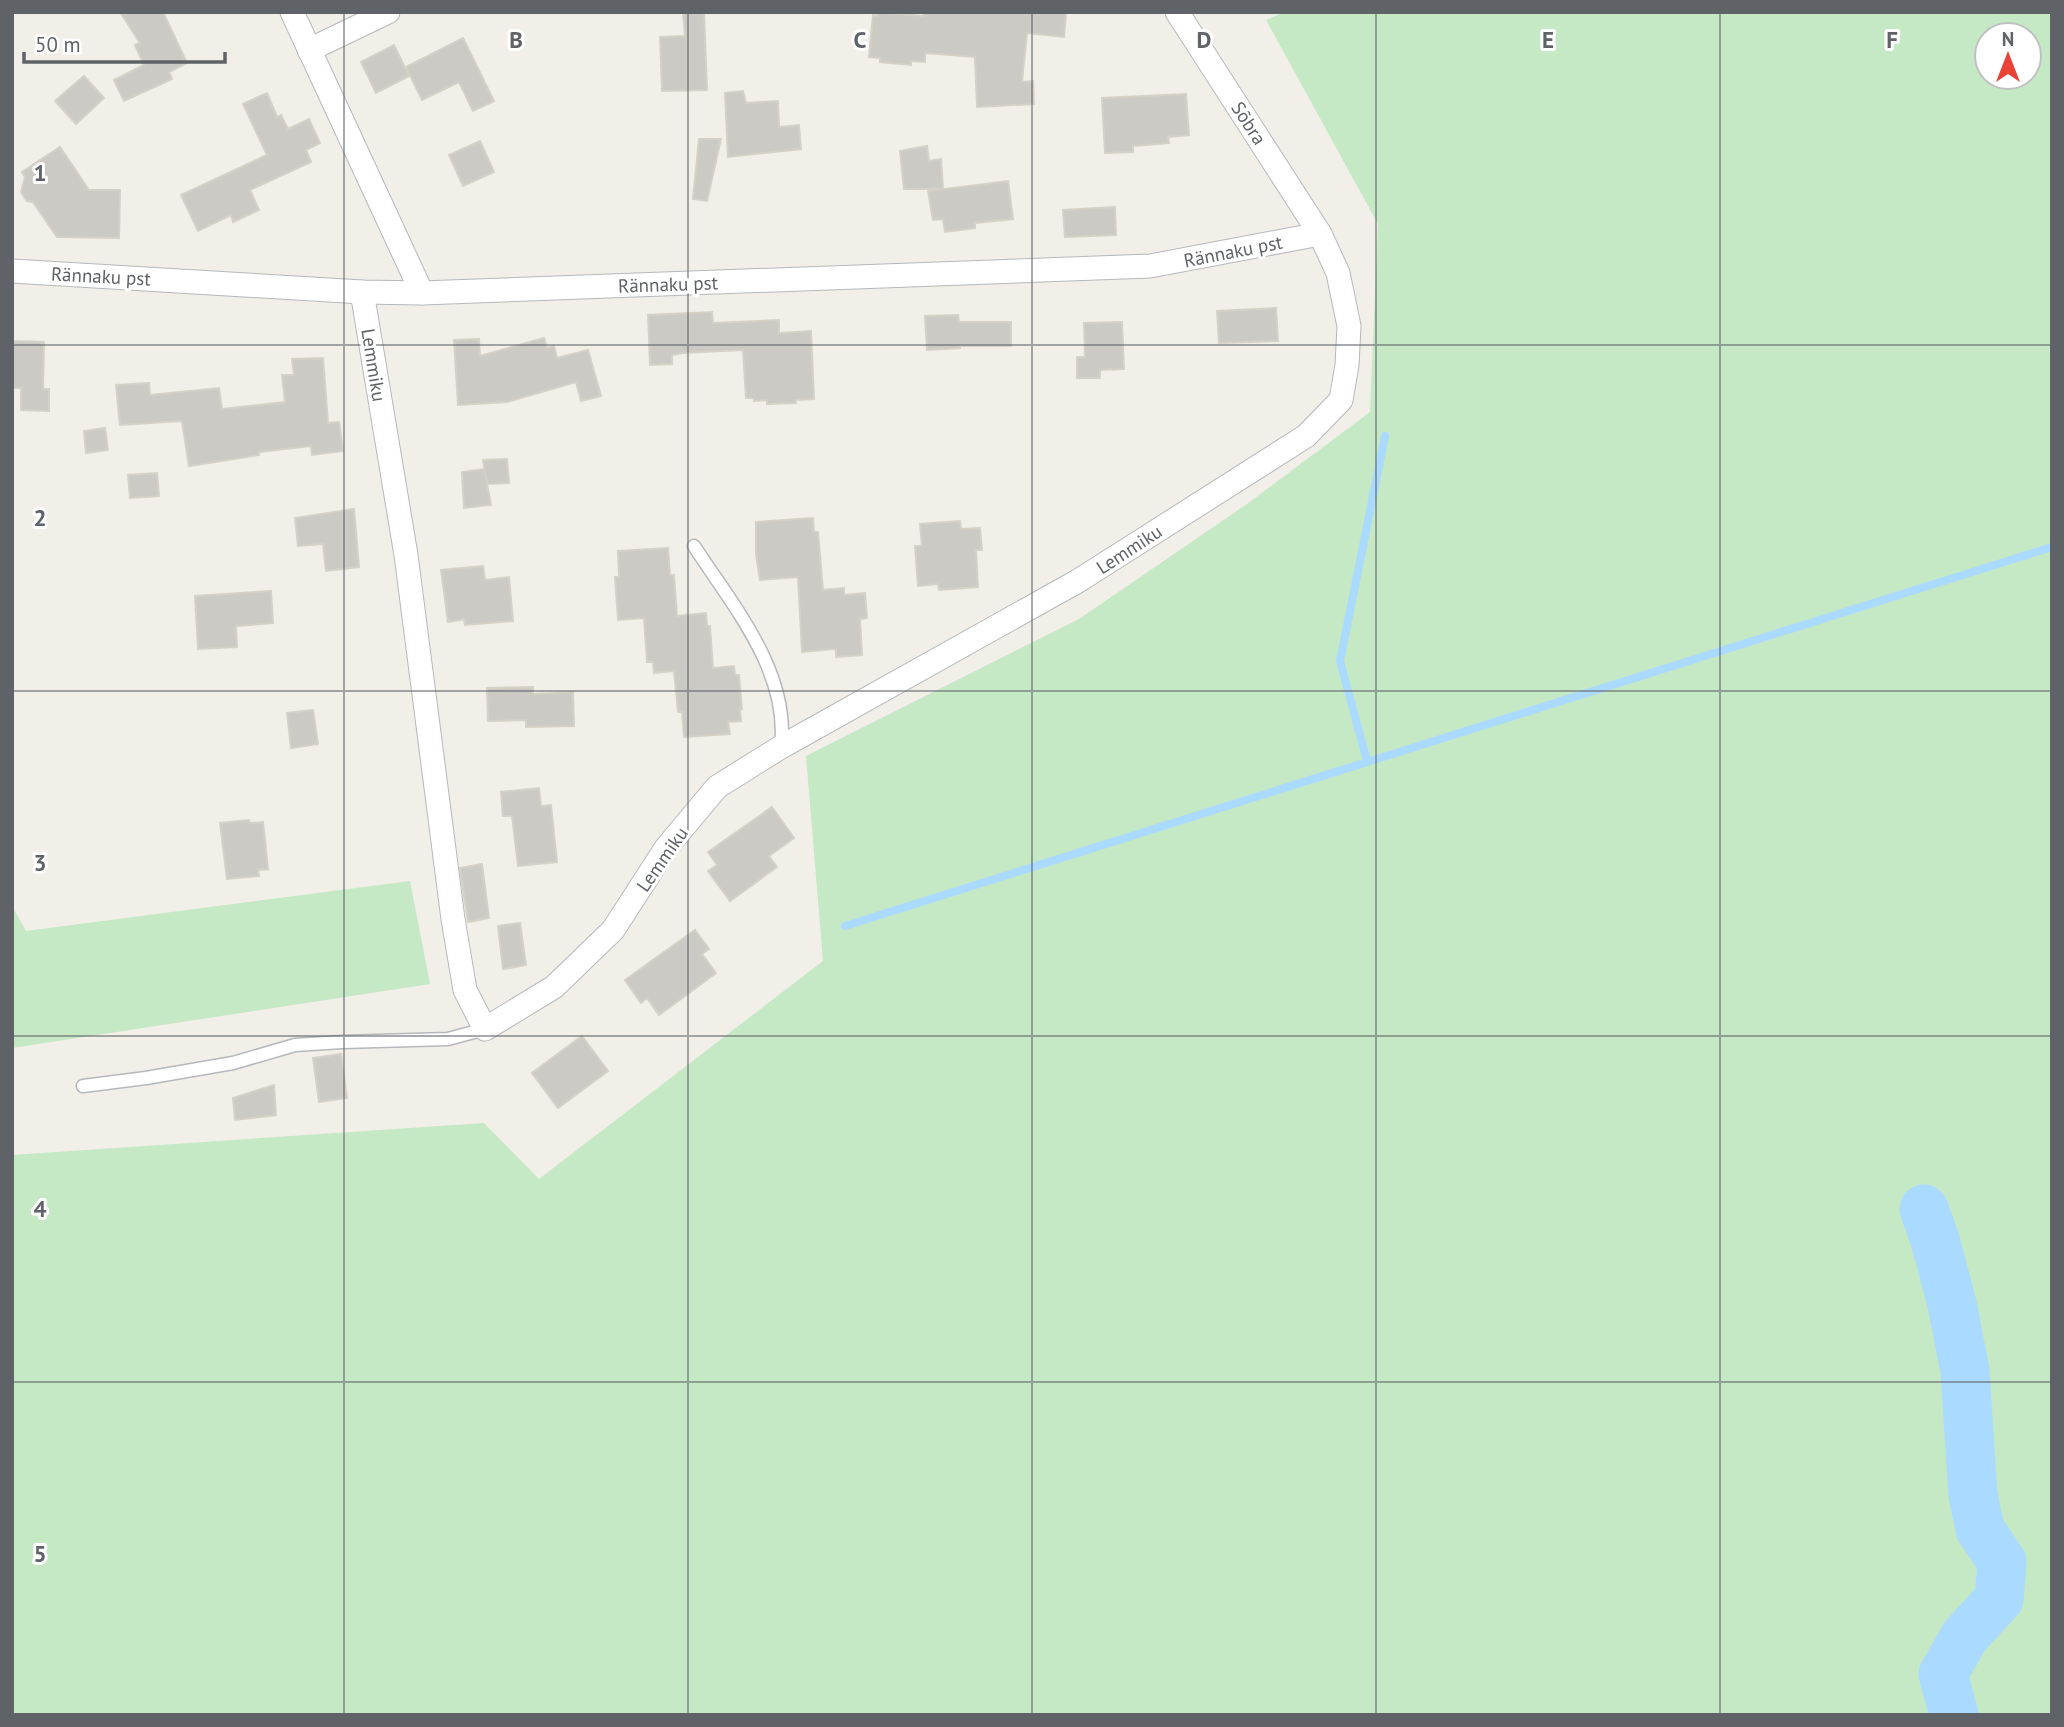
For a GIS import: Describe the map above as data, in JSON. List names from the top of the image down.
{
  "streets": {
    "street": ["Sõbra", "Rännaku pst", "Lemmiku"]
  },
  "crossings": [
    ["Sõbra", "Rännaku pst"],
    ["Sõbra", "Lemmiku"],
    ["Rännaku pst", "Lemmiku"]
  ],
  "scale_bar": "50 m",
  "north": "top",
  "grid": {
    "columns": [
      "B",
      "C",
      "D",
      "E",
      "F"
    ],
    "rows": [
      "1",
      "2",
      "3",
      "4",
      "5"
    ]
  }
}
